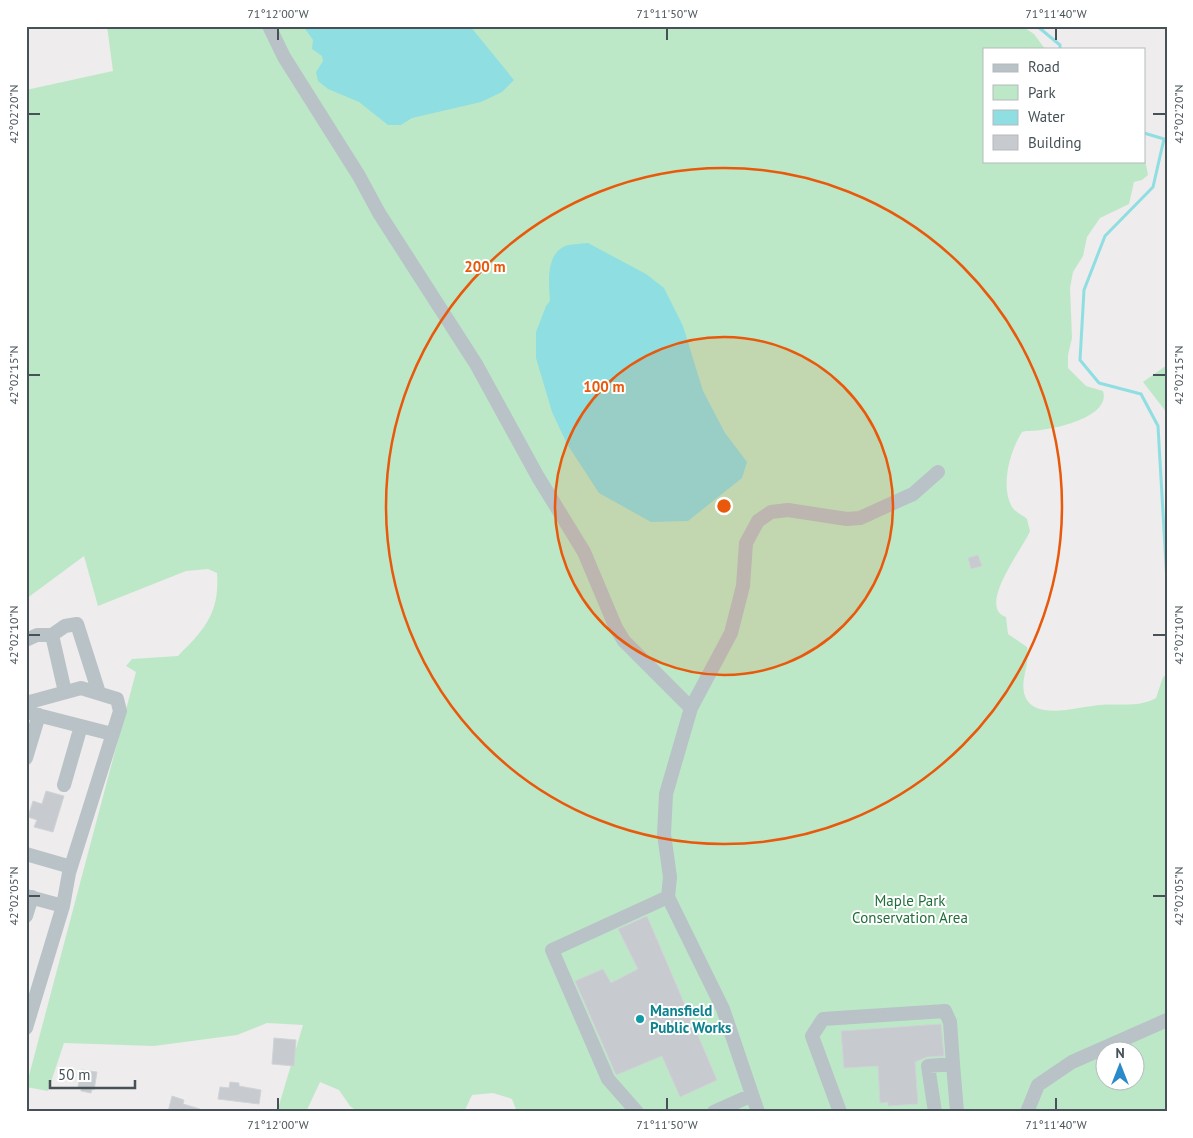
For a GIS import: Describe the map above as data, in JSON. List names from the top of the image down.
{
  "parks": ["Maple Park Conservation Area"],
  "places": ["Mansfield Public Works"],
  "legend": [
    "Road",
    "Park",
    "Water",
    "Building"
  ],
  "scale_bar": "50 m",
  "north": "top",
  "coordinates": [
    "71°12'00\"W",
    "71°11'50\"W",
    "71°11'40\"W",
    "42°02'20\"N",
    "42°02'15\"N",
    "42°02'10\"N",
    "42°02'05\"N"
  ],
  "rings": ["200 m", "100 m"]
}
